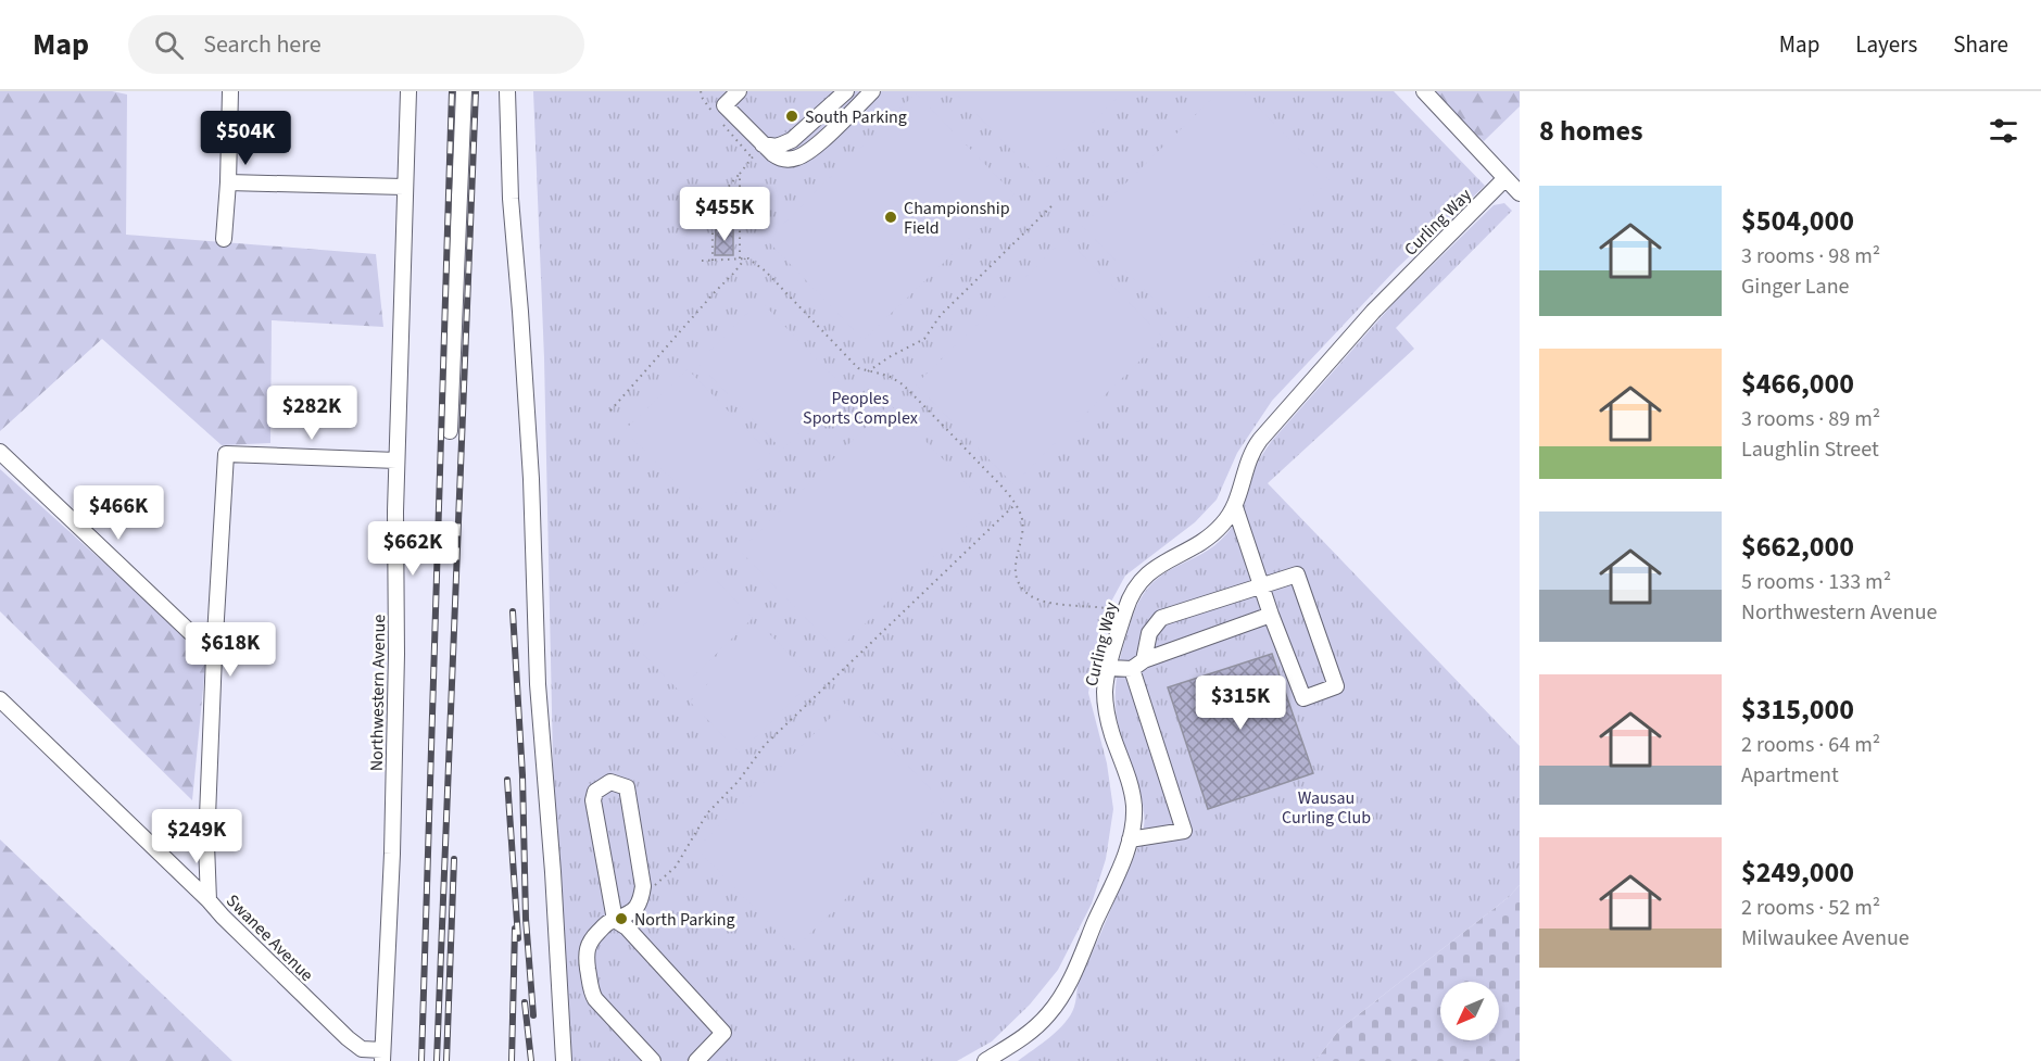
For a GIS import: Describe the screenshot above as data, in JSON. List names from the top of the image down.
{
  "streets": {
    "street": ["Curling Way", "Northwestern Avenue", "Swanee Avenue"]
  },
  "crossings": [
    ["Northwestern Avenue", "Swanee Avenue"]
  ],
  "parks": ["Peoples Sports Complex", "Wausau Curling Club"],
  "places": ["South Parking", "Championship Field", "North Parking"],
  "north": "bottom left",
  "page": {
    "header": "Map",
    "search": "Search here",
    "nav": ["Map", "Layers", "Share"],
    "heading": "8 homes",
    "price": [
      "$504K",
      "$455K",
      "$282K",
      "$466K",
      "$662K",
      "$618K",
      "$315K",
      "$249K"
    ],
    "list": [
      {
        "name": "$504,000",
        "note": "3 rooms · 98 m² · Ginger Lane"
      },
      {
        "name": "$466,000",
        "note": "3 rooms · 89 m² · Laughlin Street"
      },
      {
        "name": "$662,000",
        "note": "5 rooms · 133 m² · Northwestern Avenue"
      },
      {
        "name": "$315,000",
        "note": "2 rooms · 64 m² · Apartment"
      },
      {
        "name": "$249,000",
        "note": "2 rooms · 52 m² · Milwaukee Avenue"
      }
    ]
  }
}
